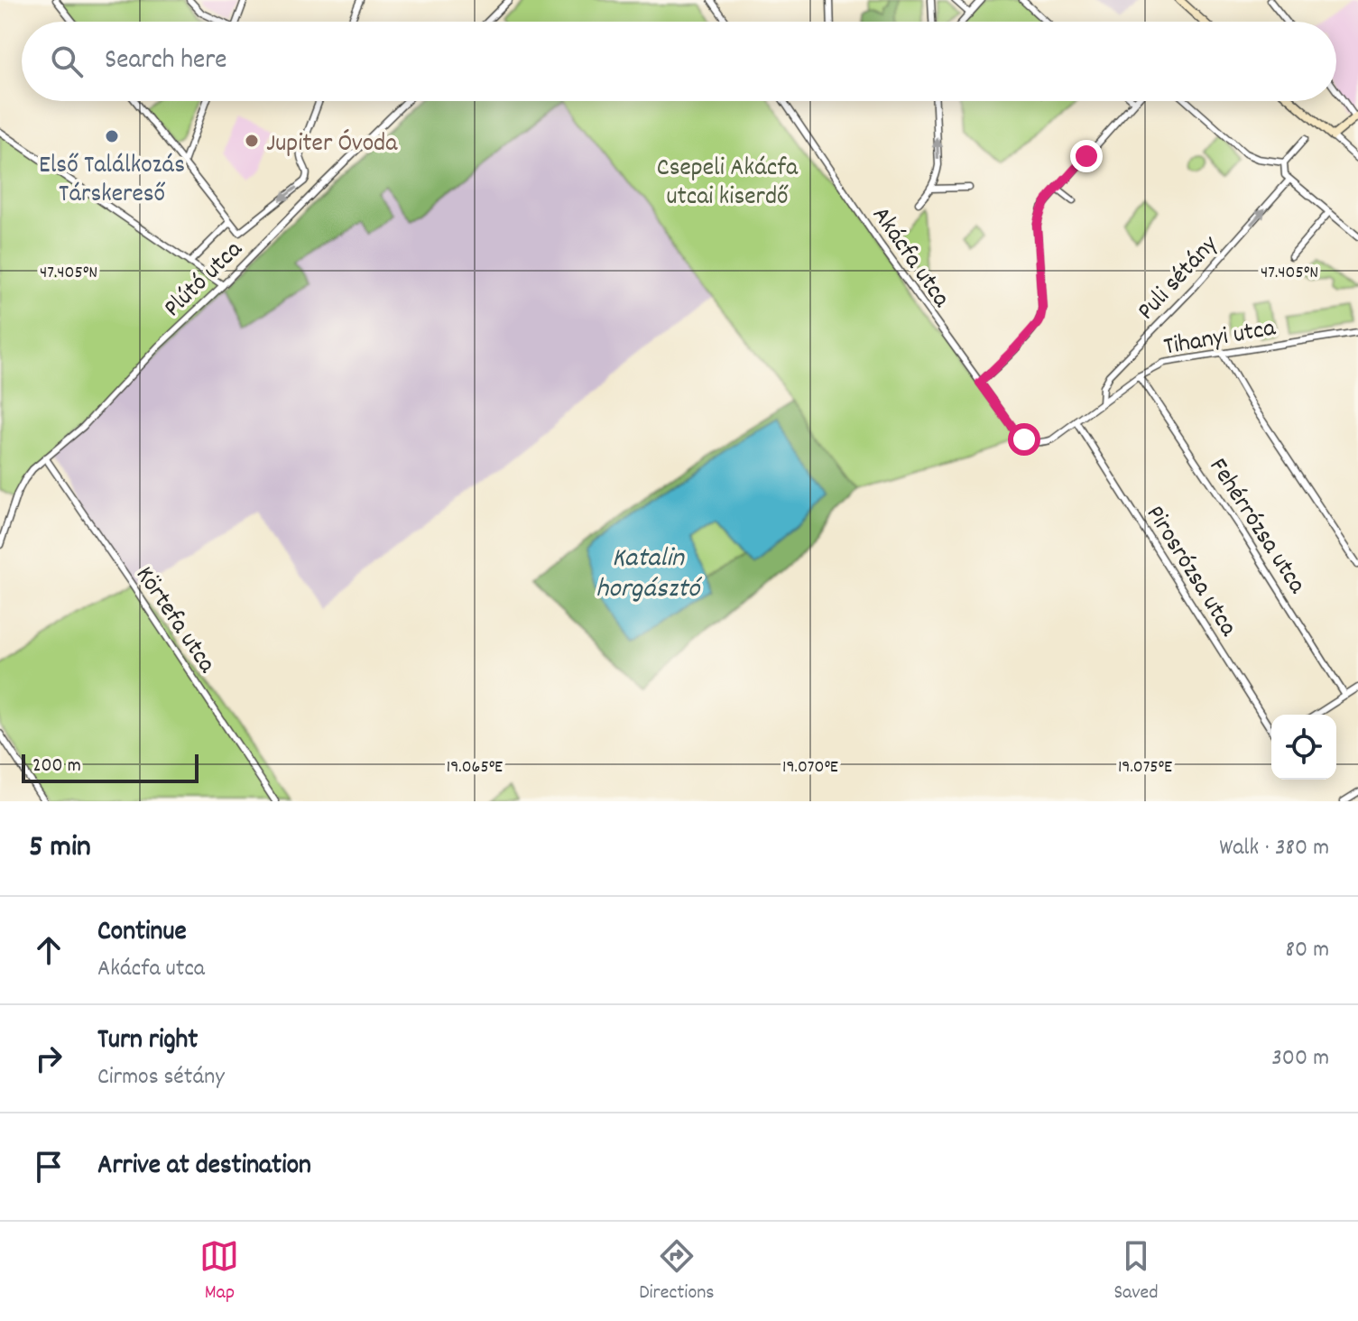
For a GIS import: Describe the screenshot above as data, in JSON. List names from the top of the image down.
{
  "streets": {
    "street": [
      "Akácfa utca",
      "Puli sétány",
      "Plútó utca",
      "Tihanyi utca",
      "Fehérrózsa utca",
      "Pirosrózsa utca",
      "Körtefa utca"
    ]
  },
  "crossings": [
    ["Akácfa utca", "Tihanyi utca"],
    ["Puli sétány", "Tihanyi utca"],
    ["Plútó utca", "Körtefa utca"],
    ["Tihanyi utca", "Fehérrózsa utca"],
    ["Tihanyi utca", "Pirosrózsa utca"]
  ],
  "one_way": ["Puli sétány"],
  "water": ["Katalin horgásztó"],
  "parks": ["Csepeli Akácfa utcai kiserdő"],
  "places": ["Első Találkozás Társkereső", "Jupiter Óvoda"],
  "scale_bar": "200 m",
  "page": {
    "search": "Search here",
    "scale": "200 m",
    "heading": ["5 min", "Walk · 380 m"],
    "list": [
      ["Continue", "Akácfa utca", "80 m"],
      ["Turn right", "Cirmos sétány", "300 m"],
      "Arrive at destination"
    ],
    "nav": ["Map", "Directions", "Saved"]
  },
  "coordinates": [
    "47.405°N",
    "19.065°E",
    "19.070°E",
    "19.075°E"
  ]
}
